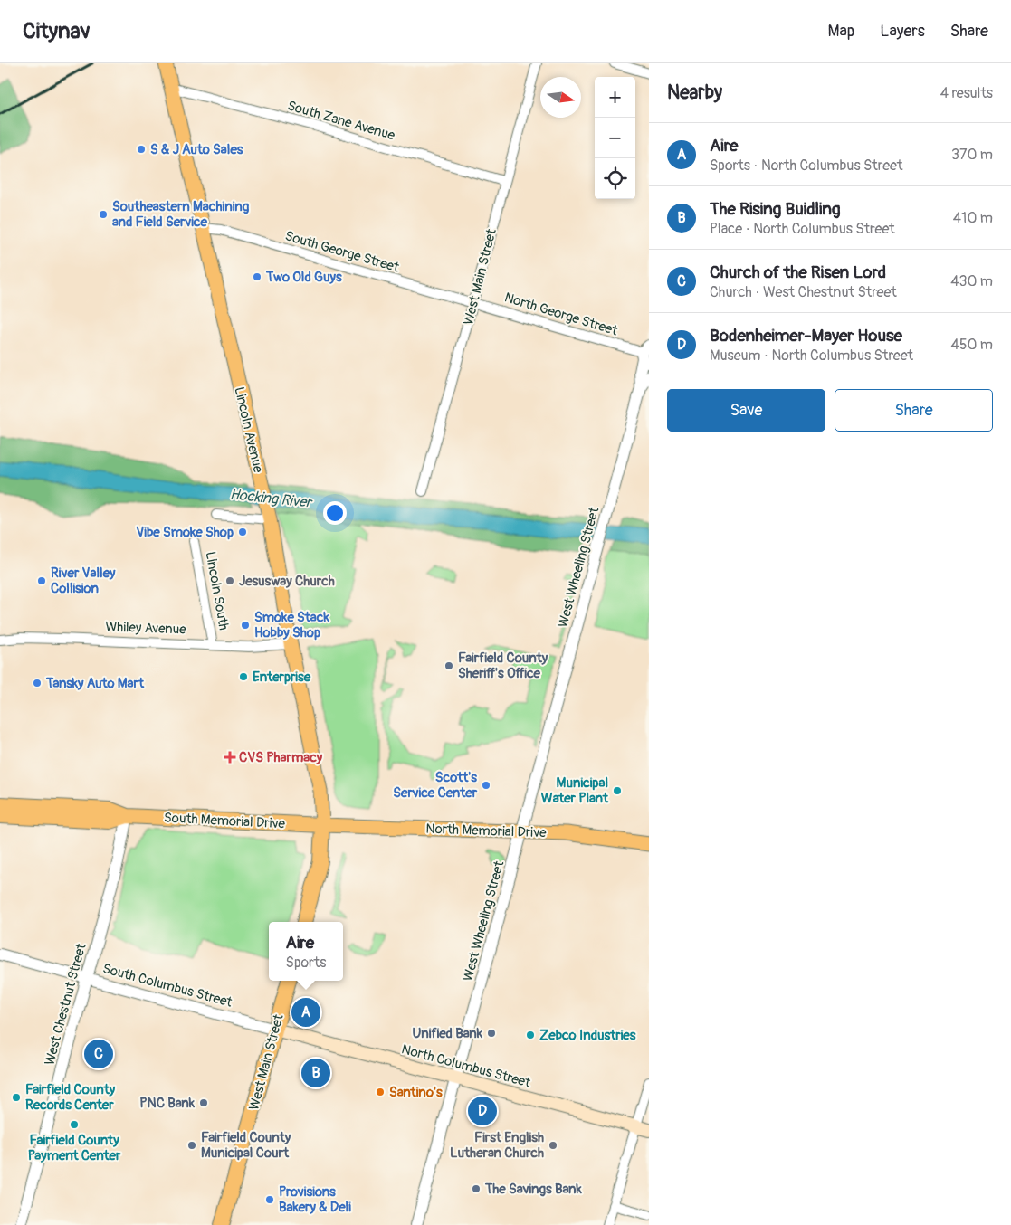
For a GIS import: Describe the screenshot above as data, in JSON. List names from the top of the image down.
{
  "streets": {
    "highway": ["West Main Street", "South Memorial Drive"],
    "main road": ["Lincoln Avenue", "North Memorial Drive", "North Columbus Street"],
    "street": [
      "South Zane Avenue",
      "South George Street",
      "North George Street",
      "West Wheeling Street",
      "Lincoln South",
      "Whiley Avenue",
      "South Columbus Street",
      "West Chestnut Street"
    ]
  },
  "crossings": [
    ["South Zane Avenue", "West Main Street"],
    ["South Zane Avenue", "Lincoln Avenue"],
    ["South George Street", "West Main Street"],
    ["South George Street", "North George Street"],
    ["South George Street", "Lincoln Avenue"],
    ["West Main Street", "North George Street"],
    ["West Main Street", "South Columbus Street"],
    ["West Main Street", "North Columbus Street"],
    ["North George Street", "West Wheeling Street"],
    ["Lincoln Avenue", "Whiley Avenue"],
    ["Lincoln Avenue", "South Memorial Drive"],
    ["Lincoln Avenue", "North Memorial Drive"],
    ["West Wheeling Street", "North Memorial Drive"],
    ["West Wheeling Street", "North Columbus Street"],
    ["Lincoln South", "Whiley Avenue"],
    ["South Memorial Drive", "North Memorial Drive"],
    ["South Memorial Drive", "West Chestnut Street"],
    ["South Columbus Street", "West Chestnut Street"],
    ["South Columbus Street", "North Columbus Street"]
  ],
  "water": ["Hocking River"],
  "places": {
    "other": [
      "S & J Auto Sales",
      "Southeastern Machining and Field Service",
      "Two Old Guys",
      "Vibe Smoke Shop",
      "River Valley Collision",
      "Jesusway Church",
      "Smoke Stack Hobby Shop",
      "Fairfield County Sheriff's Office",
      "Enterprise",
      "Tansky Auto Mart",
      "Scott's Service Center",
      "Municipal Water Plant",
      "Unified Bank",
      "Zebco Industries",
      "Santino's",
      "Fairfield County Records Center",
      "PNC Bank",
      "Fairfield County Payment Center",
      "Fairfield County Municipal Court",
      "First English Lutheran Church",
      "The Savings Bank",
      "Provisions Bakery & Deli"
    ],
    "health": ["CVS Pharmacy"]
  },
  "north": "right",
  "page": {
    "header": "Citynav",
    "nav": ["Map", "Layers", "Share"],
    "heading": ["Nearby", "4 results"],
    "map_buttons": ["+", "−"],
    "list": [
      {
        "mark": "A",
        "name": "Aire",
        "note": "Sports · North Columbus Street",
        "value": "370 m"
      },
      {
        "mark": "B",
        "name": "The Rising Buidling",
        "note": "Place · North Columbus Street",
        "value": "410 m"
      },
      {
        "mark": "C",
        "name": "Church of the Risen Lord",
        "note": "Church · West Chestnut Street",
        "value": "430 m"
      },
      {
        "mark": "D",
        "name": "Bodenheimer-Mayer House",
        "note": "Museum · North Columbus Street",
        "value": "450 m"
      }
    ],
    "buttons": ["Save", "Share"],
    "popup": ["Aire", "Sports"],
    "pins": [
      "A",
      "C",
      "B",
      "D"
    ]
  }
}
